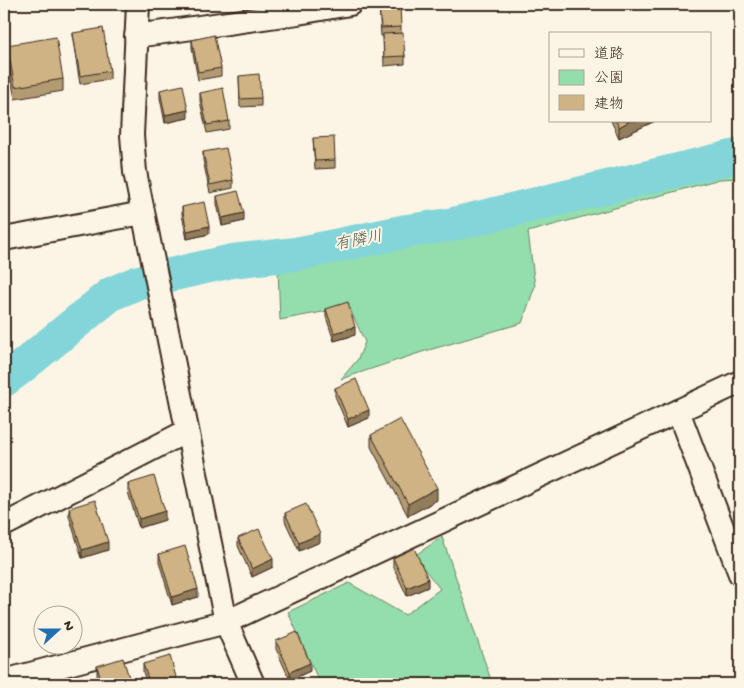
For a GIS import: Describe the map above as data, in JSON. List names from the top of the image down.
{
  "water": ["有隣川"],
  "legend": ["道路", "公園", "建物"],
  "north": "right"
}
